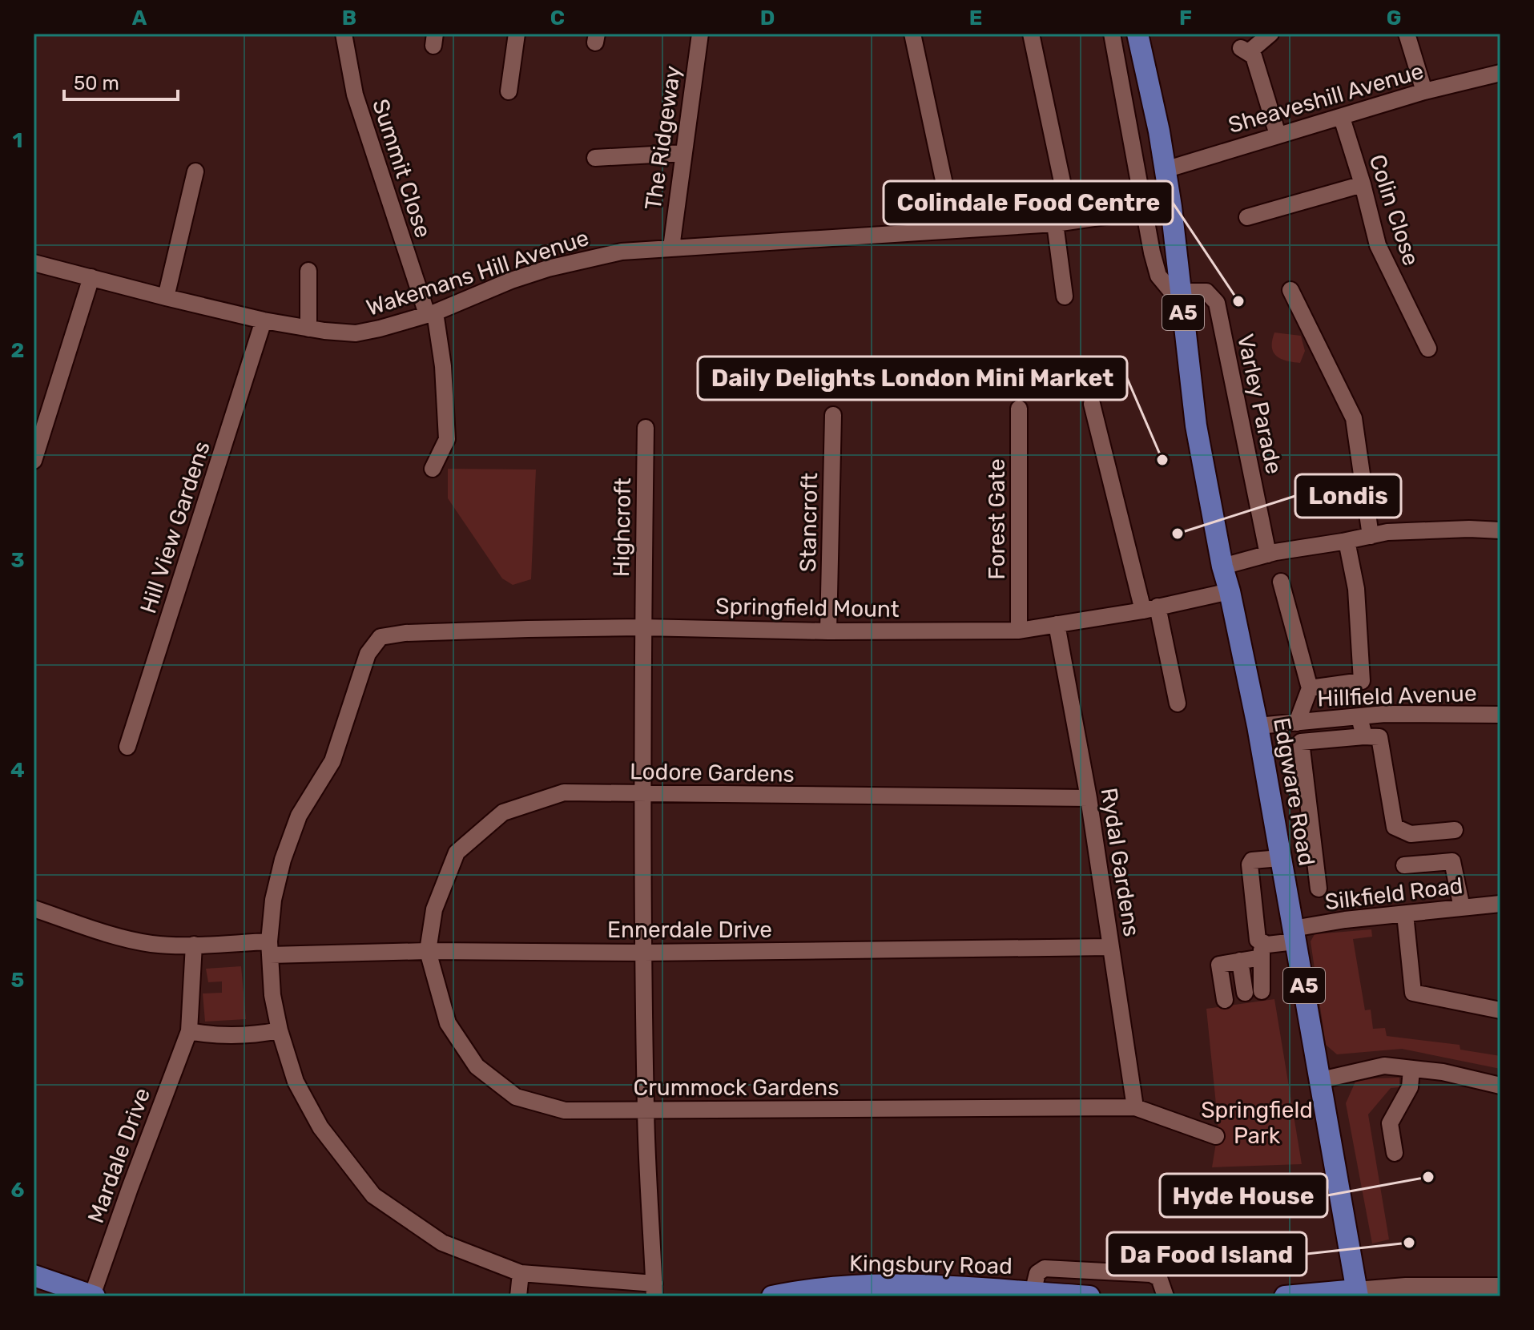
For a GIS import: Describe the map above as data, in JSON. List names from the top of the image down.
{
  "streets": {
    "main road": ["A5", "Edgware Road", "Kingsbury Road"],
    "street": [
      "Sheaveshill Avenue",
      "The Ridgeway",
      "Summit Close",
      "Colin Close",
      "Wakemans Hill Avenue",
      "Varley Parade",
      "Forest Gate",
      "Stancroft",
      "Hill View Gardens",
      "Highcroft",
      "Springfield Mount",
      "Hillfield Avenue",
      "Lodore Gardens",
      "Rydal Gardens",
      "Silkfield Road",
      "Ennerdale Drive",
      "Crummock Gardens",
      "Mardale Drive"
    ]
  },
  "crossings": [
    ["Sheaveshill Avenue", "Colin Close"],
    ["Sheaveshill Avenue", "Edgware Road"],
    ["The Ridgeway", "Wakemans Hill Avenue"],
    ["Summit Close", "Wakemans Hill Avenue"],
    ["Wakemans Hill Avenue", "Hill View Gardens"],
    ["Wakemans Hill Avenue", "Edgware Road"],
    ["Varley Parade", "Edgware Road"],
    ["Forest Gate", "Springfield Mount"],
    ["Stancroft", "Springfield Mount"],
    ["Highcroft", "Springfield Mount"],
    ["Highcroft", "Lodore Gardens"],
    ["Highcroft", "Ennerdale Drive"],
    ["Highcroft", "Crummock Gardens"],
    ["Springfield Mount", "Edgware Road"],
    ["Springfield Mount", "Rydal Gardens"],
    ["Springfield Mount", "Ennerdale Drive"],
    ["Hillfield Avenue", "Edgware Road"],
    ["Lodore Gardens", "Rydal Gardens"],
    ["Lodore Gardens", "Ennerdale Drive"],
    ["Lodore Gardens", "Crummock Gardens"],
    ["Edgware Road", "Silkfield Road"],
    ["Rydal Gardens", "Ennerdale Drive"],
    ["Rydal Gardens", "Crummock Gardens"],
    ["Ennerdale Drive", "Crummock Gardens"],
    ["Ennerdale Drive", "Mardale Drive"]
  ],
  "parks": ["Springfield Park"],
  "places": [
    "Colindale Food Centre",
    "Daily Delights London Mini Market",
    "Londis",
    "Hyde House",
    "Da Food Island"
  ],
  "scale_bar": "50 m",
  "grid": {
    "columns": [
      "A",
      "B",
      "C",
      "D",
      "E",
      "F",
      "G"
    ],
    "rows": [
      "1",
      "2",
      "3",
      "4",
      "5",
      "6"
    ]
  }
}
